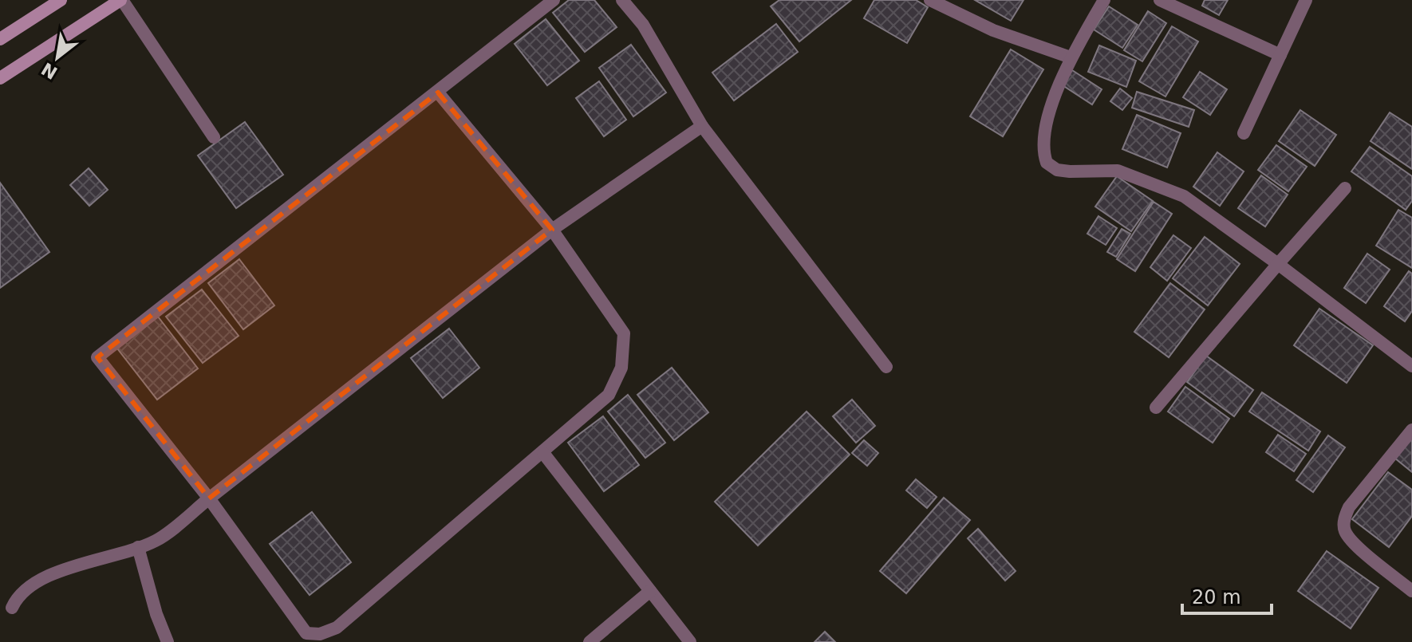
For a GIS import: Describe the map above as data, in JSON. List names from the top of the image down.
{
  "scale_bar": "20 m",
  "north": "bottom left"
}
